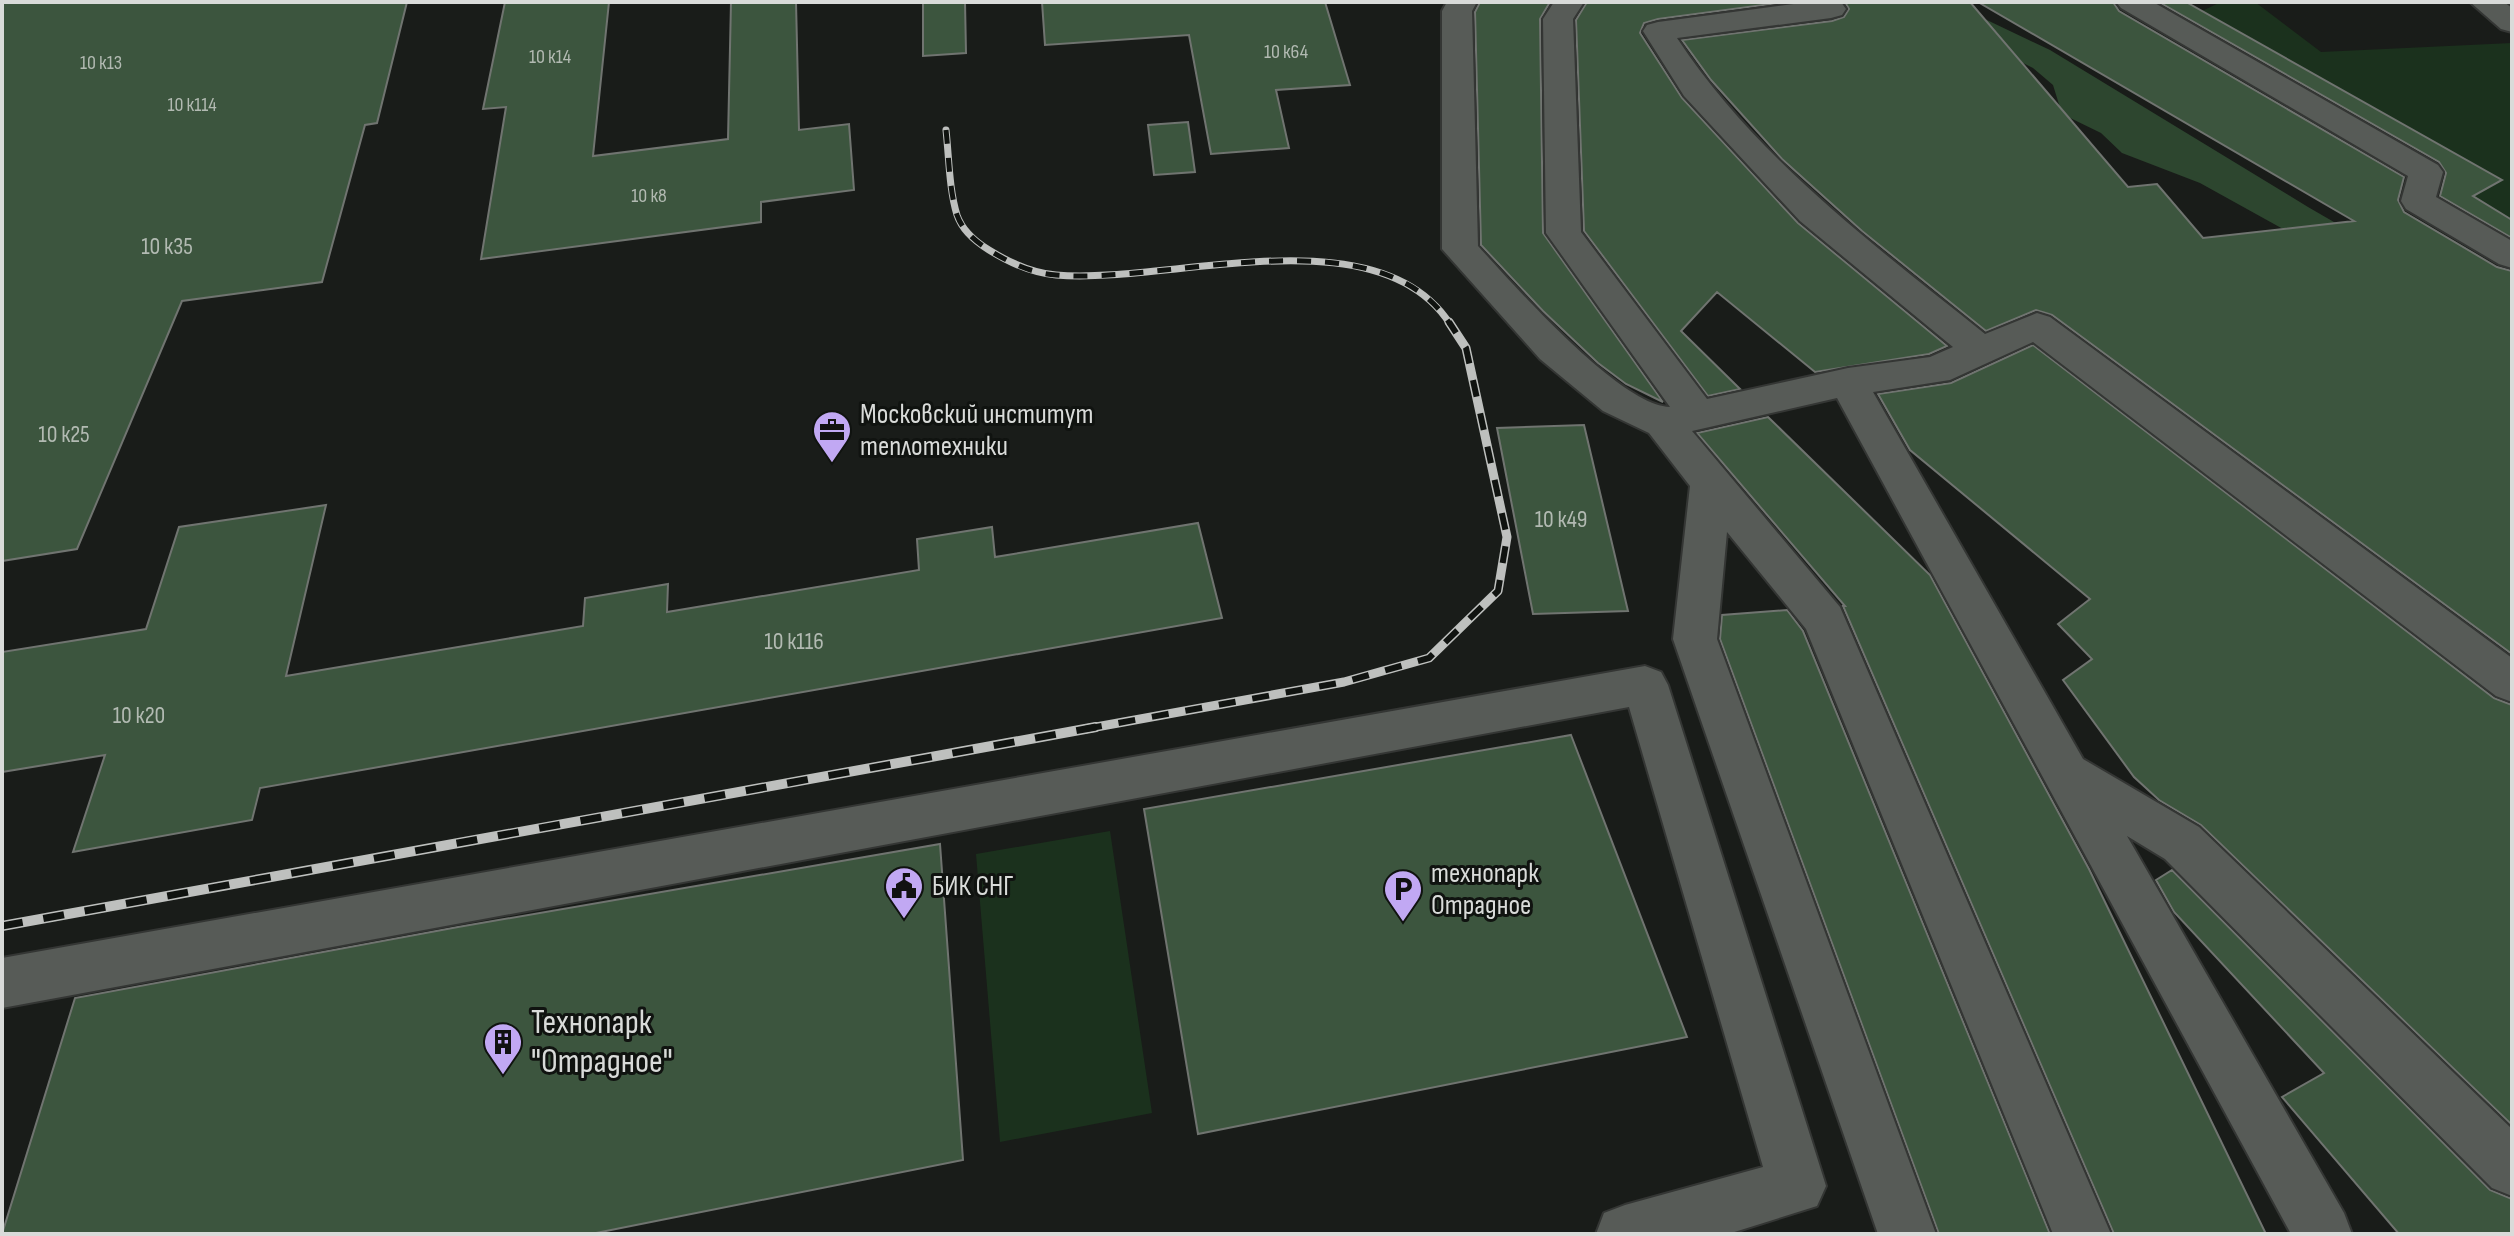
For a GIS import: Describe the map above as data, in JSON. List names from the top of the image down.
{
  "places": {
    "office": ["Московский институт теплотехники"],
    "public building": ["БИК СНГ"],
    "parking": ["технопарк Отрадное"],
    "building": ["Технопарк \"Отрадное\""]
  },
  "house_numbers": [
    "10 к64",
    "10 к14",
    "10 к13",
    "10 к114",
    "10 к8",
    "10 к35",
    "10 к25",
    "10 к49",
    "10 к116",
    "10 к20"
  ]
}
